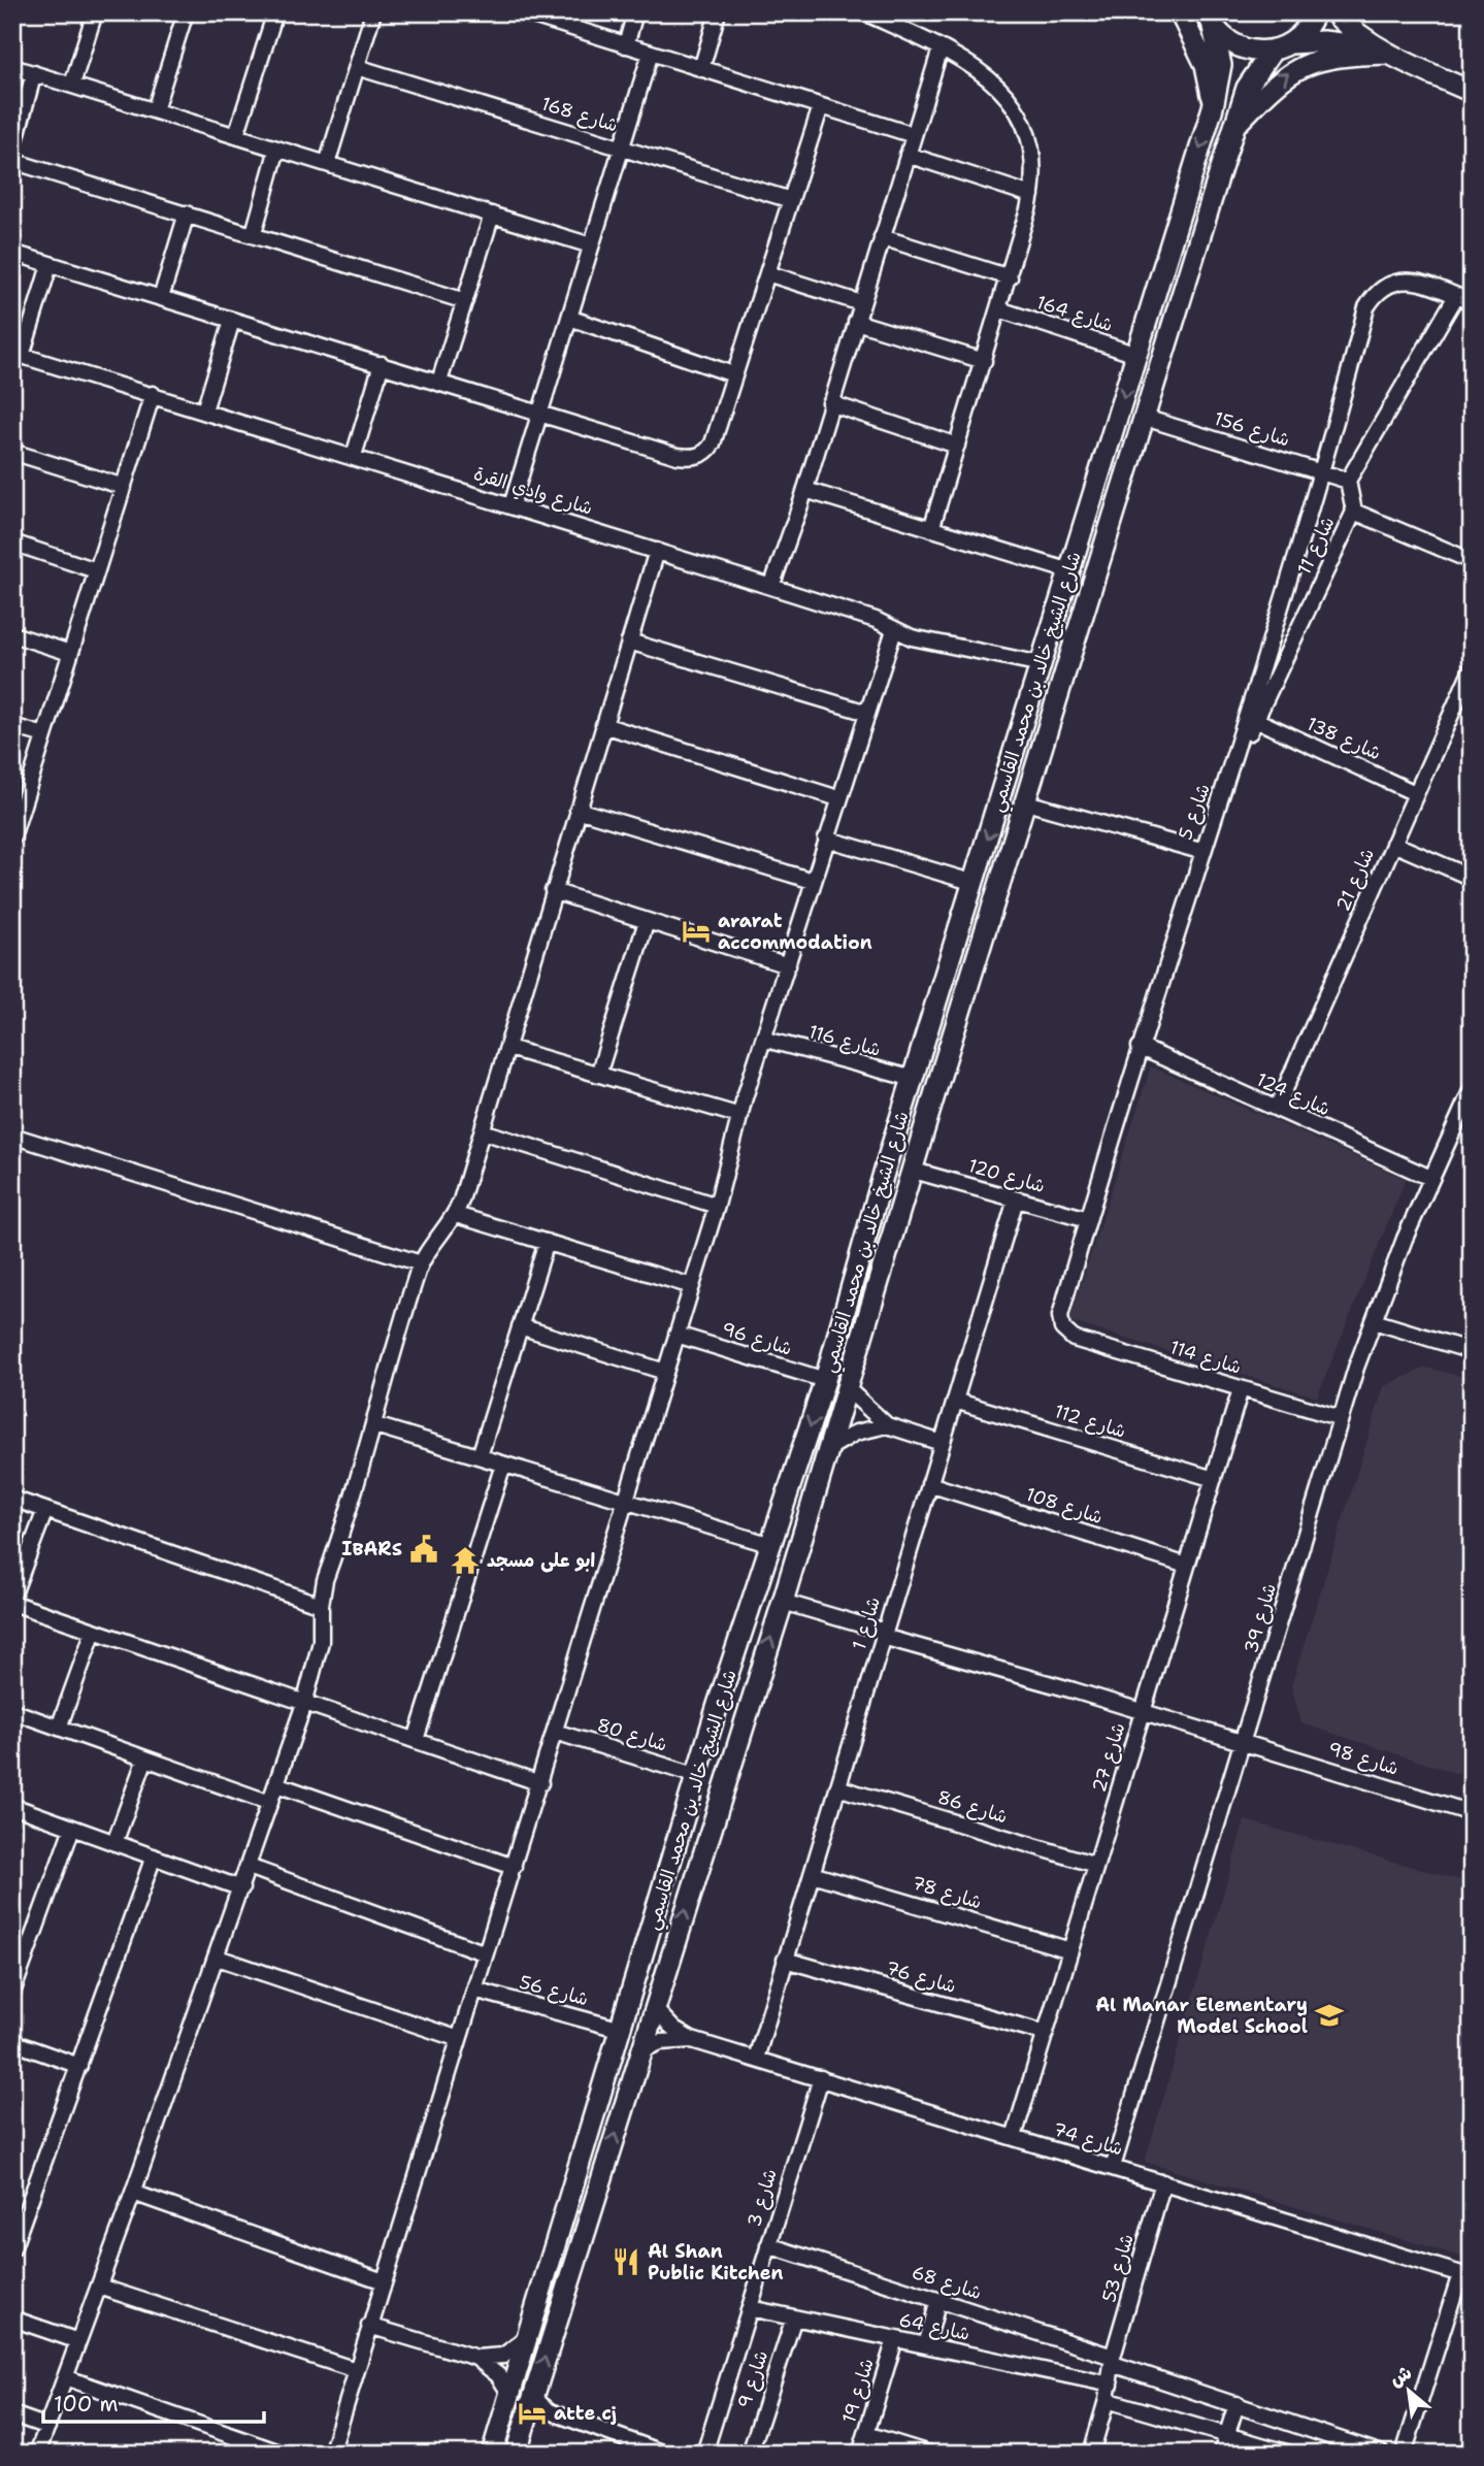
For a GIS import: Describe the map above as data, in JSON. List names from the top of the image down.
{
  "streets": {
    "main road": ["شارع الشيخ خالد بن محمد القاسمي"],
    "street": [
      "شارع 168",
      "شارع 164",
      "شارع 156",
      "شارع وادي القرة",
      "شارع 11",
      "شارع 138",
      "شارع 5",
      "شارع 21",
      "شارع 116",
      "شارع 124",
      "شارع 120",
      "شارع 96",
      "شارع 114",
      "شارع 112",
      "شارع 108",
      "شارع 39",
      "شارع 1",
      "شارع 80",
      "شارع 27",
      "شارع 98",
      "شارع 86",
      "شارع 78",
      "شارع 76",
      "شارع 56",
      "شارع 74",
      "شارع 3",
      "شارع 53",
      "شارع 68",
      "شارع 64",
      "شارع 9",
      "شارع 19"
    ]
  },
  "crossings": [
    ["شارع 164", "شارع الشيخ خالد بن محمد القاسمي"],
    ["شارع 156", "شارع 11"],
    ["شارع 156", "شارع الشيخ خالد بن محمد القاسمي"],
    ["شارع 156", "شارع 5"],
    ["شارع وادي القرة", "شارع الشيخ خالد بن محمد القاسمي"],
    ["شارع 11", "شارع 138"],
    ["شارع 11", "شارع 5"],
    ["شارع الشيخ خالد بن محمد القاسمي", "شارع 116"],
    ["شارع الشيخ خالد بن محمد القاسمي", "شارع 120"],
    ["شارع الشيخ خالد بن محمد القاسمي", "شارع 96"],
    ["شارع الشيخ خالد بن محمد القاسمي", "شارع 80"],
    ["شارع الشيخ خالد بن محمد القاسمي", "شارع 56"],
    ["شارع الشيخ خالد بن محمد القاسمي", "شارع 74"],
    ["شارع 138", "شارع 21"],
    ["شارع 5", "شارع 124"],
    ["شارع 5", "شارع 120"],
    ["شارع 5", "شارع 114"],
    ["شارع 21", "شارع 124"],
    ["شارع 124", "شارع 39"],
    ["شارع 120", "شارع 1"],
    ["شارع 114", "شارع 39"],
    ["شارع 114", "شارع 27"],
    ["شارع 112", "شارع 1"],
    ["شارع 112", "شارع 27"],
    ["شارع 108", "شارع 1"],
    ["شارع 108", "شارع 27"],
    ["شارع 39", "شارع 98"],
    ["شارع 39", "شارع 74"],
    ["شارع 1", "شارع 86"],
    ["شارع 1", "شارع 78"],
    ["شارع 1", "شارع 76"],
    ["شارع 1", "شارع 74"],
    ["شارع 27", "شارع 86"],
    ["شارع 27", "شارع 78"],
    ["شارع 27", "شارع 76"],
    ["شارع 27", "شارع 74"],
    ["شارع 74", "شارع 3"],
    ["شارع 74", "شارع 53"],
    ["شارع 3", "شارع 68"],
    ["شارع 3", "شارع 64"],
    ["شارع 53", "شارع 68"],
    ["شارع 53", "شارع 64"],
    ["شارع 64", "شارع 9"],
    ["شارع 64", "شارع 19"]
  ],
  "places": {
    "hotel": ["ararat accommodation", "atte cj"],
    "public building": ["IBARS"],
    "temple": ["ابو علی مسجد"],
    "school or university": ["Al Manar Elementary Model School"],
    "restaurant": ["Al Shan Public Kitchen"]
  },
  "scale_bar": "100 m",
  "north": "top left"
}
